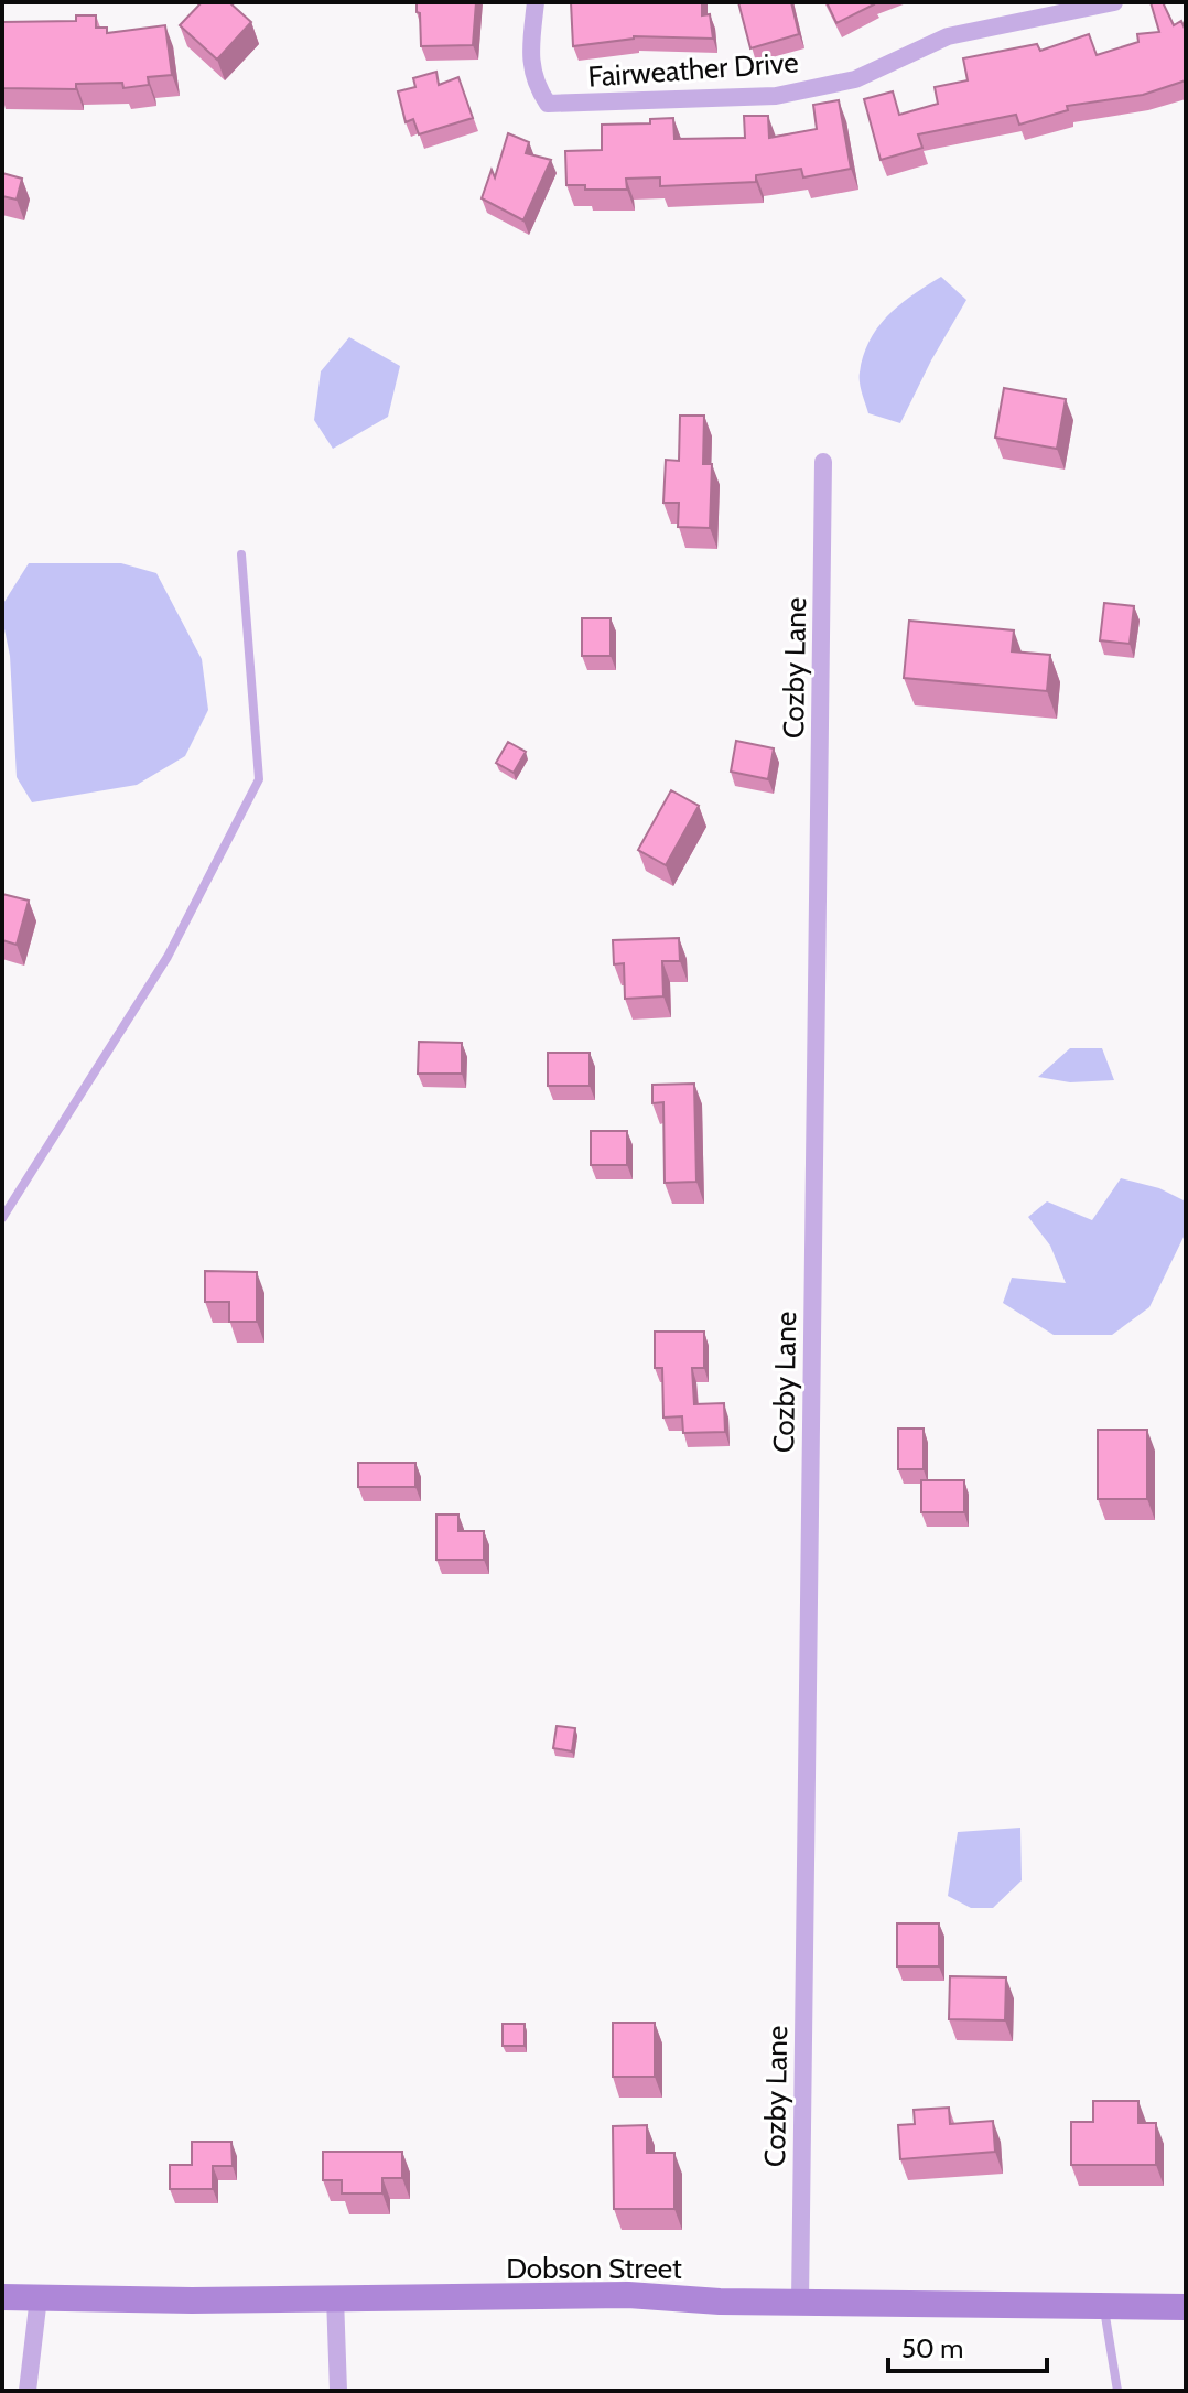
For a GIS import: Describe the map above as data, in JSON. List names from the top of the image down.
{
  "streets": {
    "street": ["Fairweather Drive", "Cozby Lane", "Dobson Street"]
  },
  "crossings": [
    ["Cozby Lane", "Dobson Street"]
  ],
  "scale_bar": "50 m"
}
